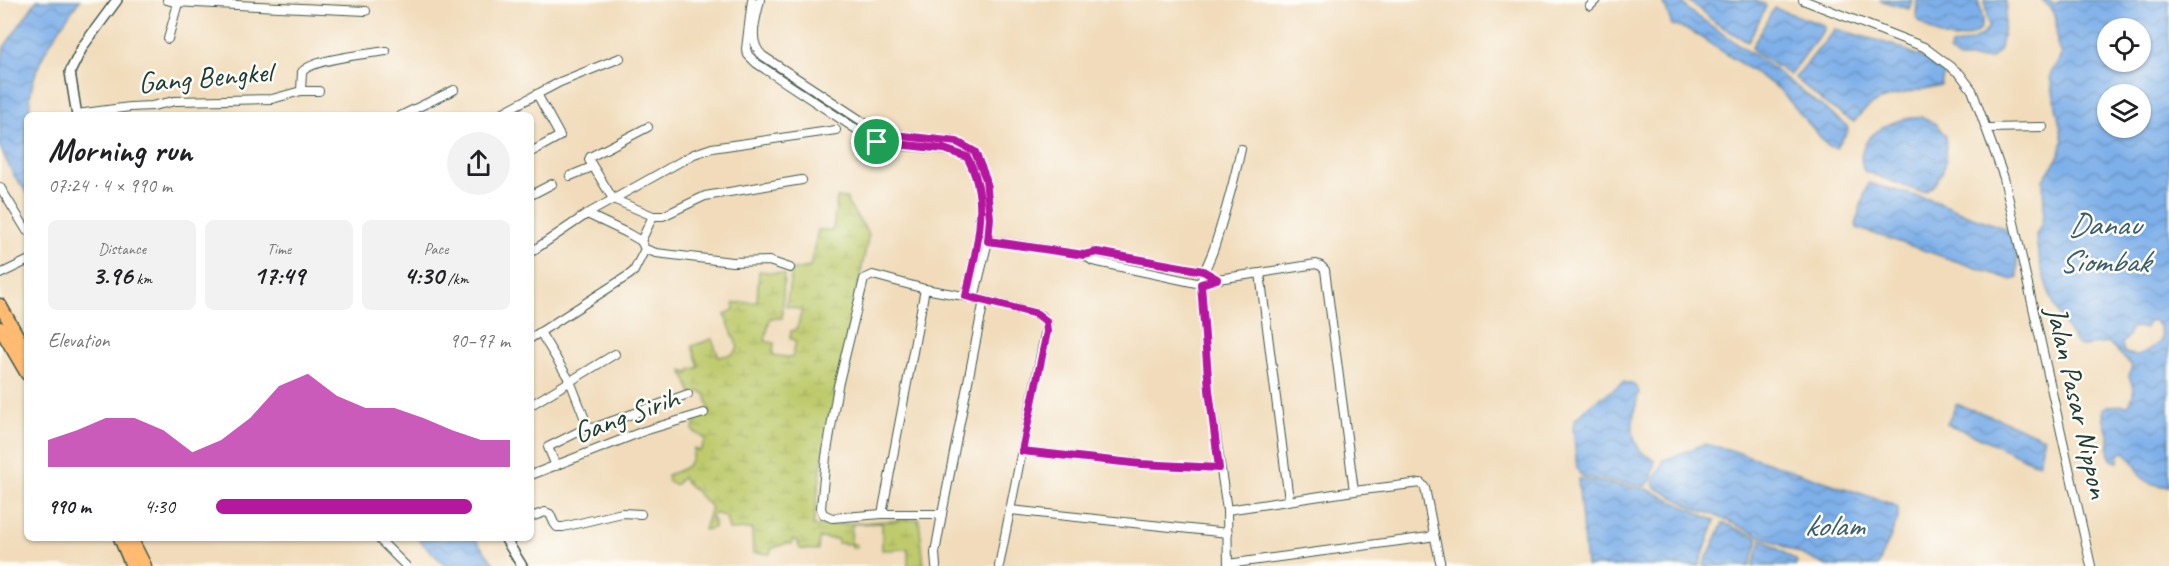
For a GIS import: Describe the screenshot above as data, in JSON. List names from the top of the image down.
{
  "streets": {
    "street": ["Gang Bengkel", "Jalan Pasar Nippon", "Gang Sirih"]
  },
  "water": ["Danau Siombak", "kolam"],
  "page": {
    "heading": ["Morning run", "07:24 · 4 × 990 m"],
    "stats": [
      ["Distance", "3.96 km"],
      ["Time", "17:49"],
      ["Pace", "4:30 /km"]
    ],
    "chart": ["Elevation", "90–97 m"],
    "list": [
      {
        "name": "990 m",
        "note": "4:30"
      }
    ]
  }
}
